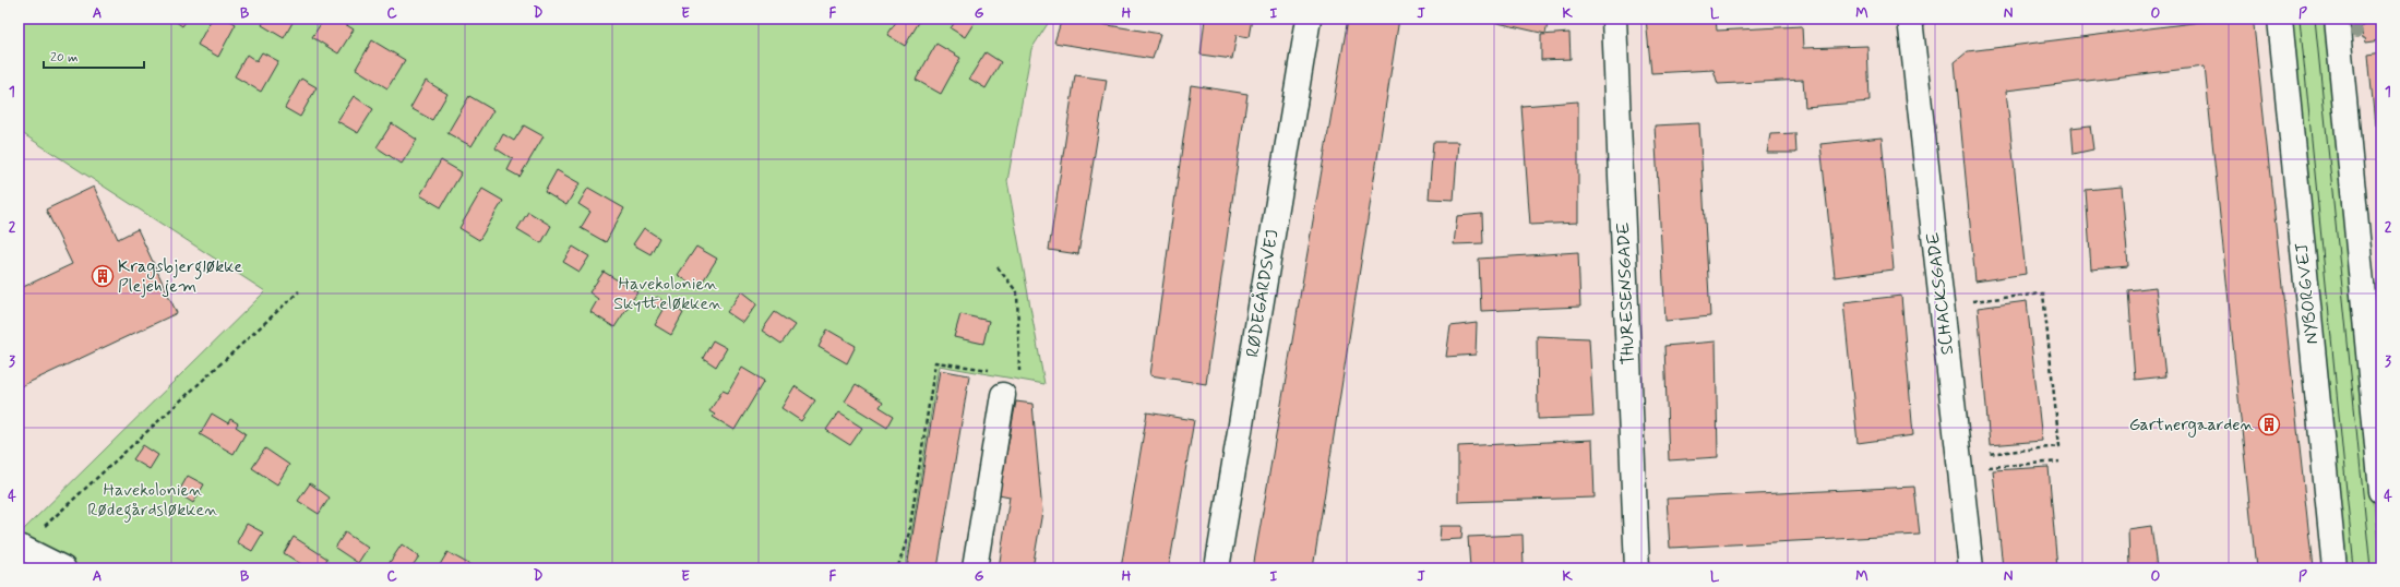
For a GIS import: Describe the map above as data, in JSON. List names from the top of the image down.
{
  "streets": {
    "street": [
      "RØDEGÅRDSVEJ",
      "THURESENSGADE",
      "SCHACKSGADE",
      "NYBORGVEJ"
    ]
  },
  "parks": ["Havekolonien Skytteløkken", "Havekolonien Rødegårdsløkken"],
  "places": {
    "building": ["Kragsbjergløkke Plejehjem", "Gartnergaarden"]
  },
  "scale_bar": "20 m",
  "grid": {
    "columns": [
      "A",
      "B",
      "C",
      "D",
      "E",
      "F",
      "G",
      "H",
      "I",
      "J",
      "K",
      "L",
      "M",
      "N",
      "O",
      "P"
    ],
    "rows": [
      "1",
      "2",
      "3",
      "4"
    ]
  }
}
